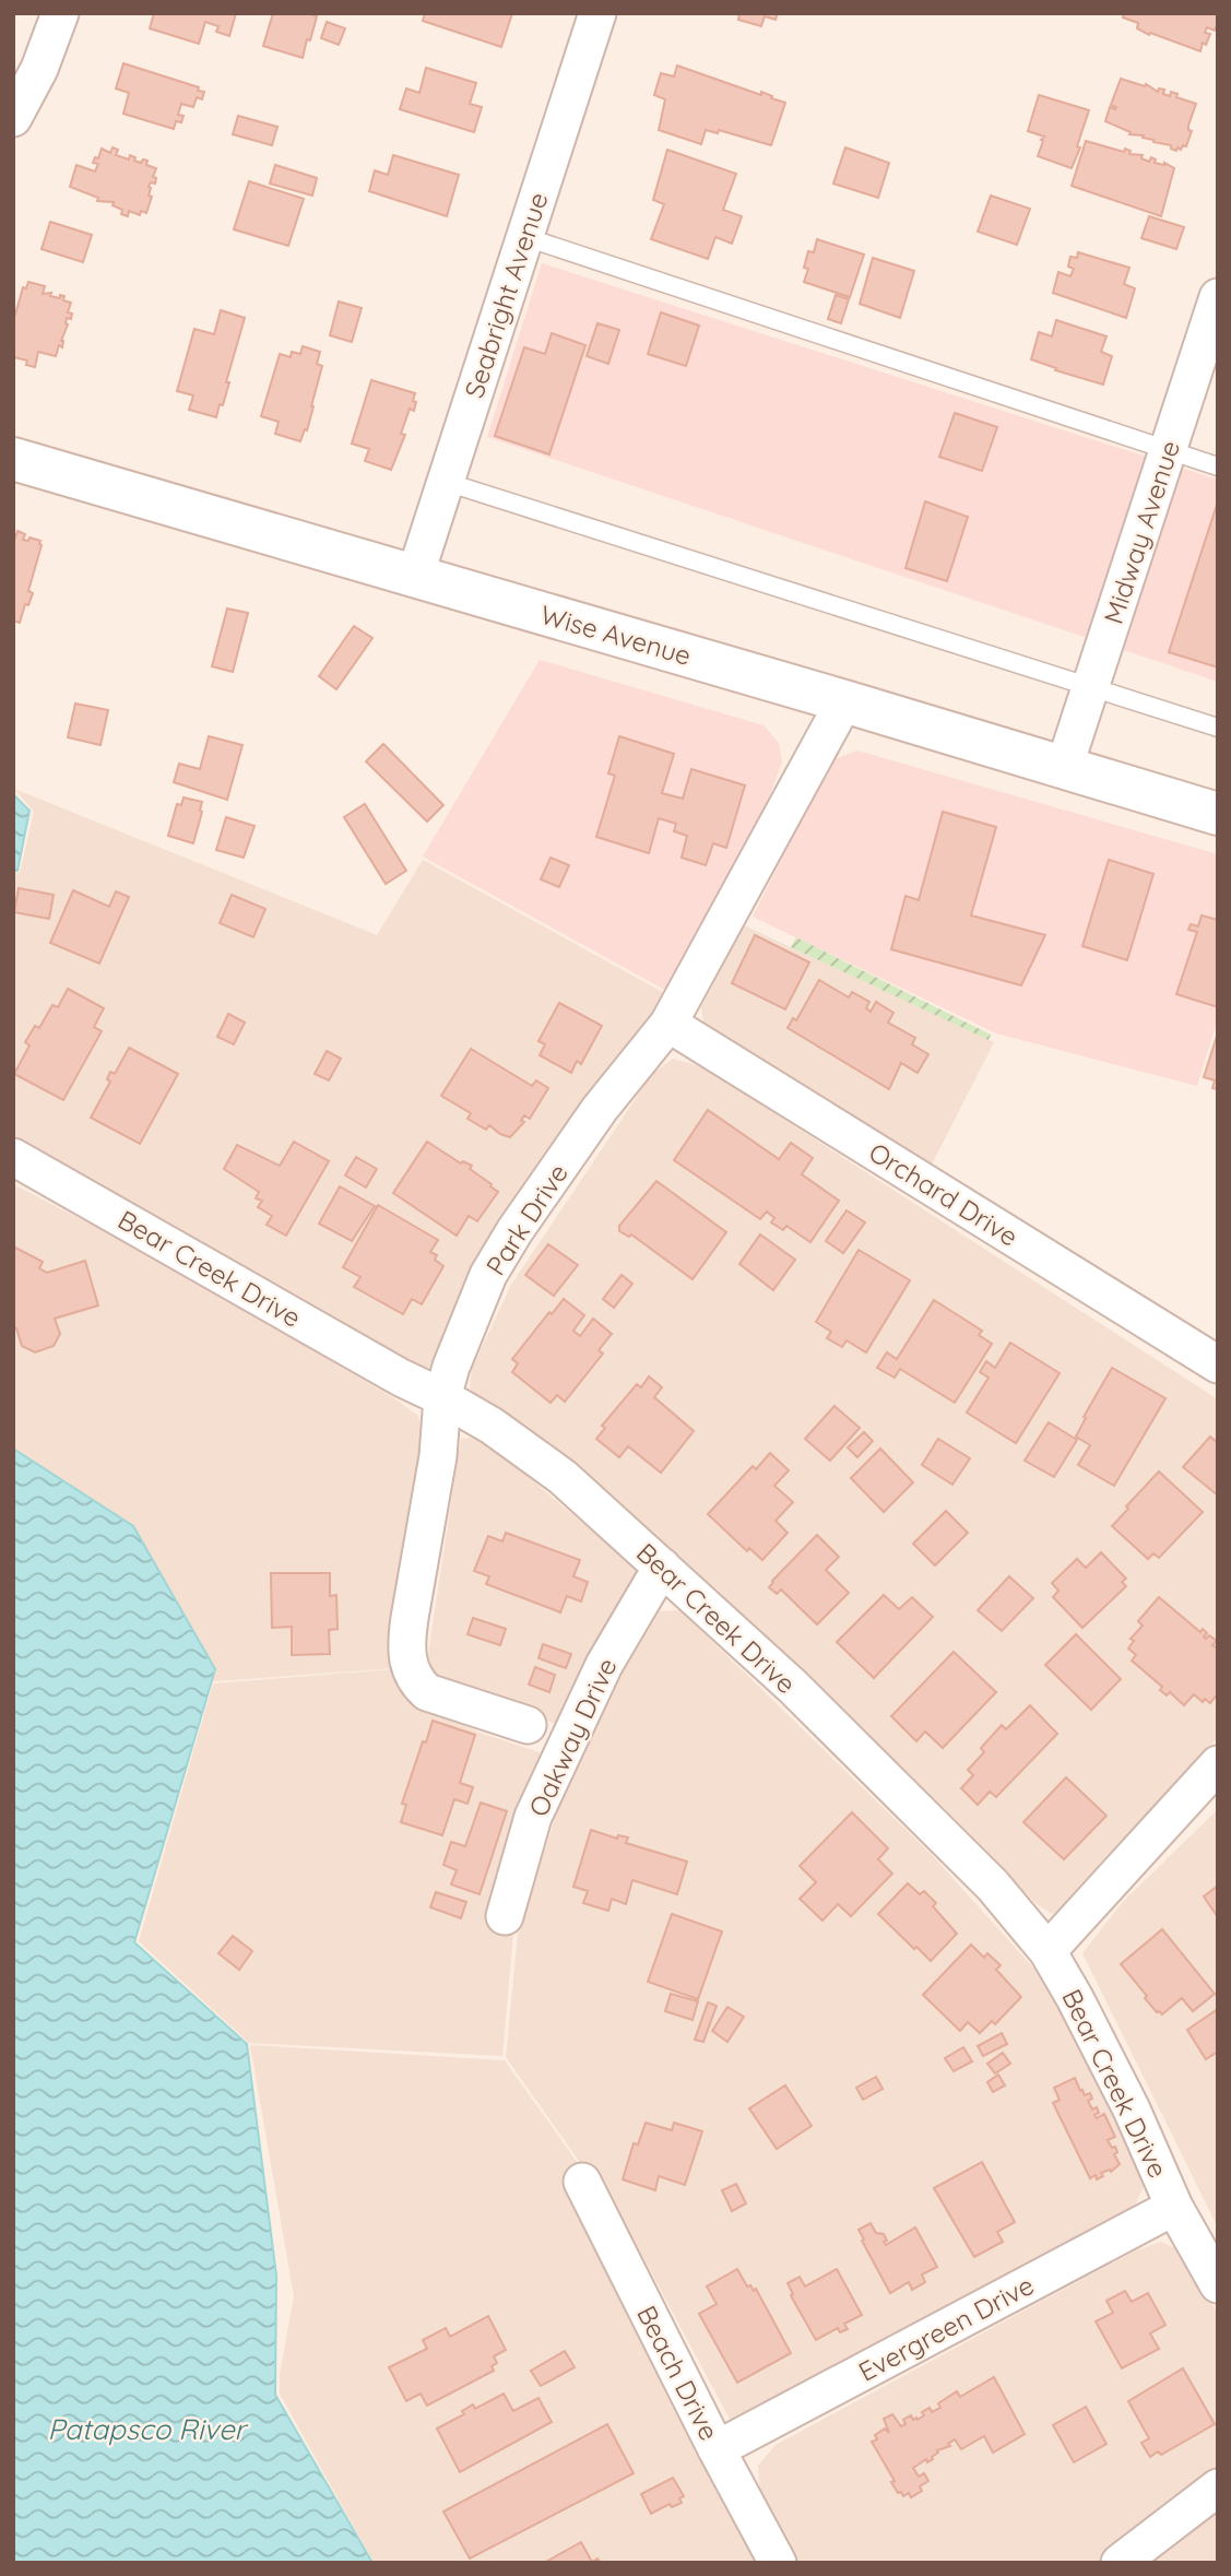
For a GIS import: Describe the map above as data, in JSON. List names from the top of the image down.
{
  "streets": {
    "main road": ["Wise Avenue"],
    "street": [
      "Seabright Avenue",
      "Midway Avenue",
      "Orchard Drive",
      "Park Drive",
      "Bear Creek Drive",
      "Oakway Drive",
      "Evergreen Drive",
      "Beach Drive"
    ]
  },
  "crossings": [
    ["Seabright Avenue", "Wise Avenue"],
    ["Midway Avenue", "Wise Avenue"],
    ["Wise Avenue", "Park Drive"],
    ["Orchard Drive", "Park Drive"],
    ["Park Drive", "Bear Creek Drive"],
    ["Bear Creek Drive", "Oakway Drive"],
    ["Bear Creek Drive", "Evergreen Drive"],
    ["Evergreen Drive", "Beach Drive"]
  ],
  "water": ["Patapsco River"]
}
